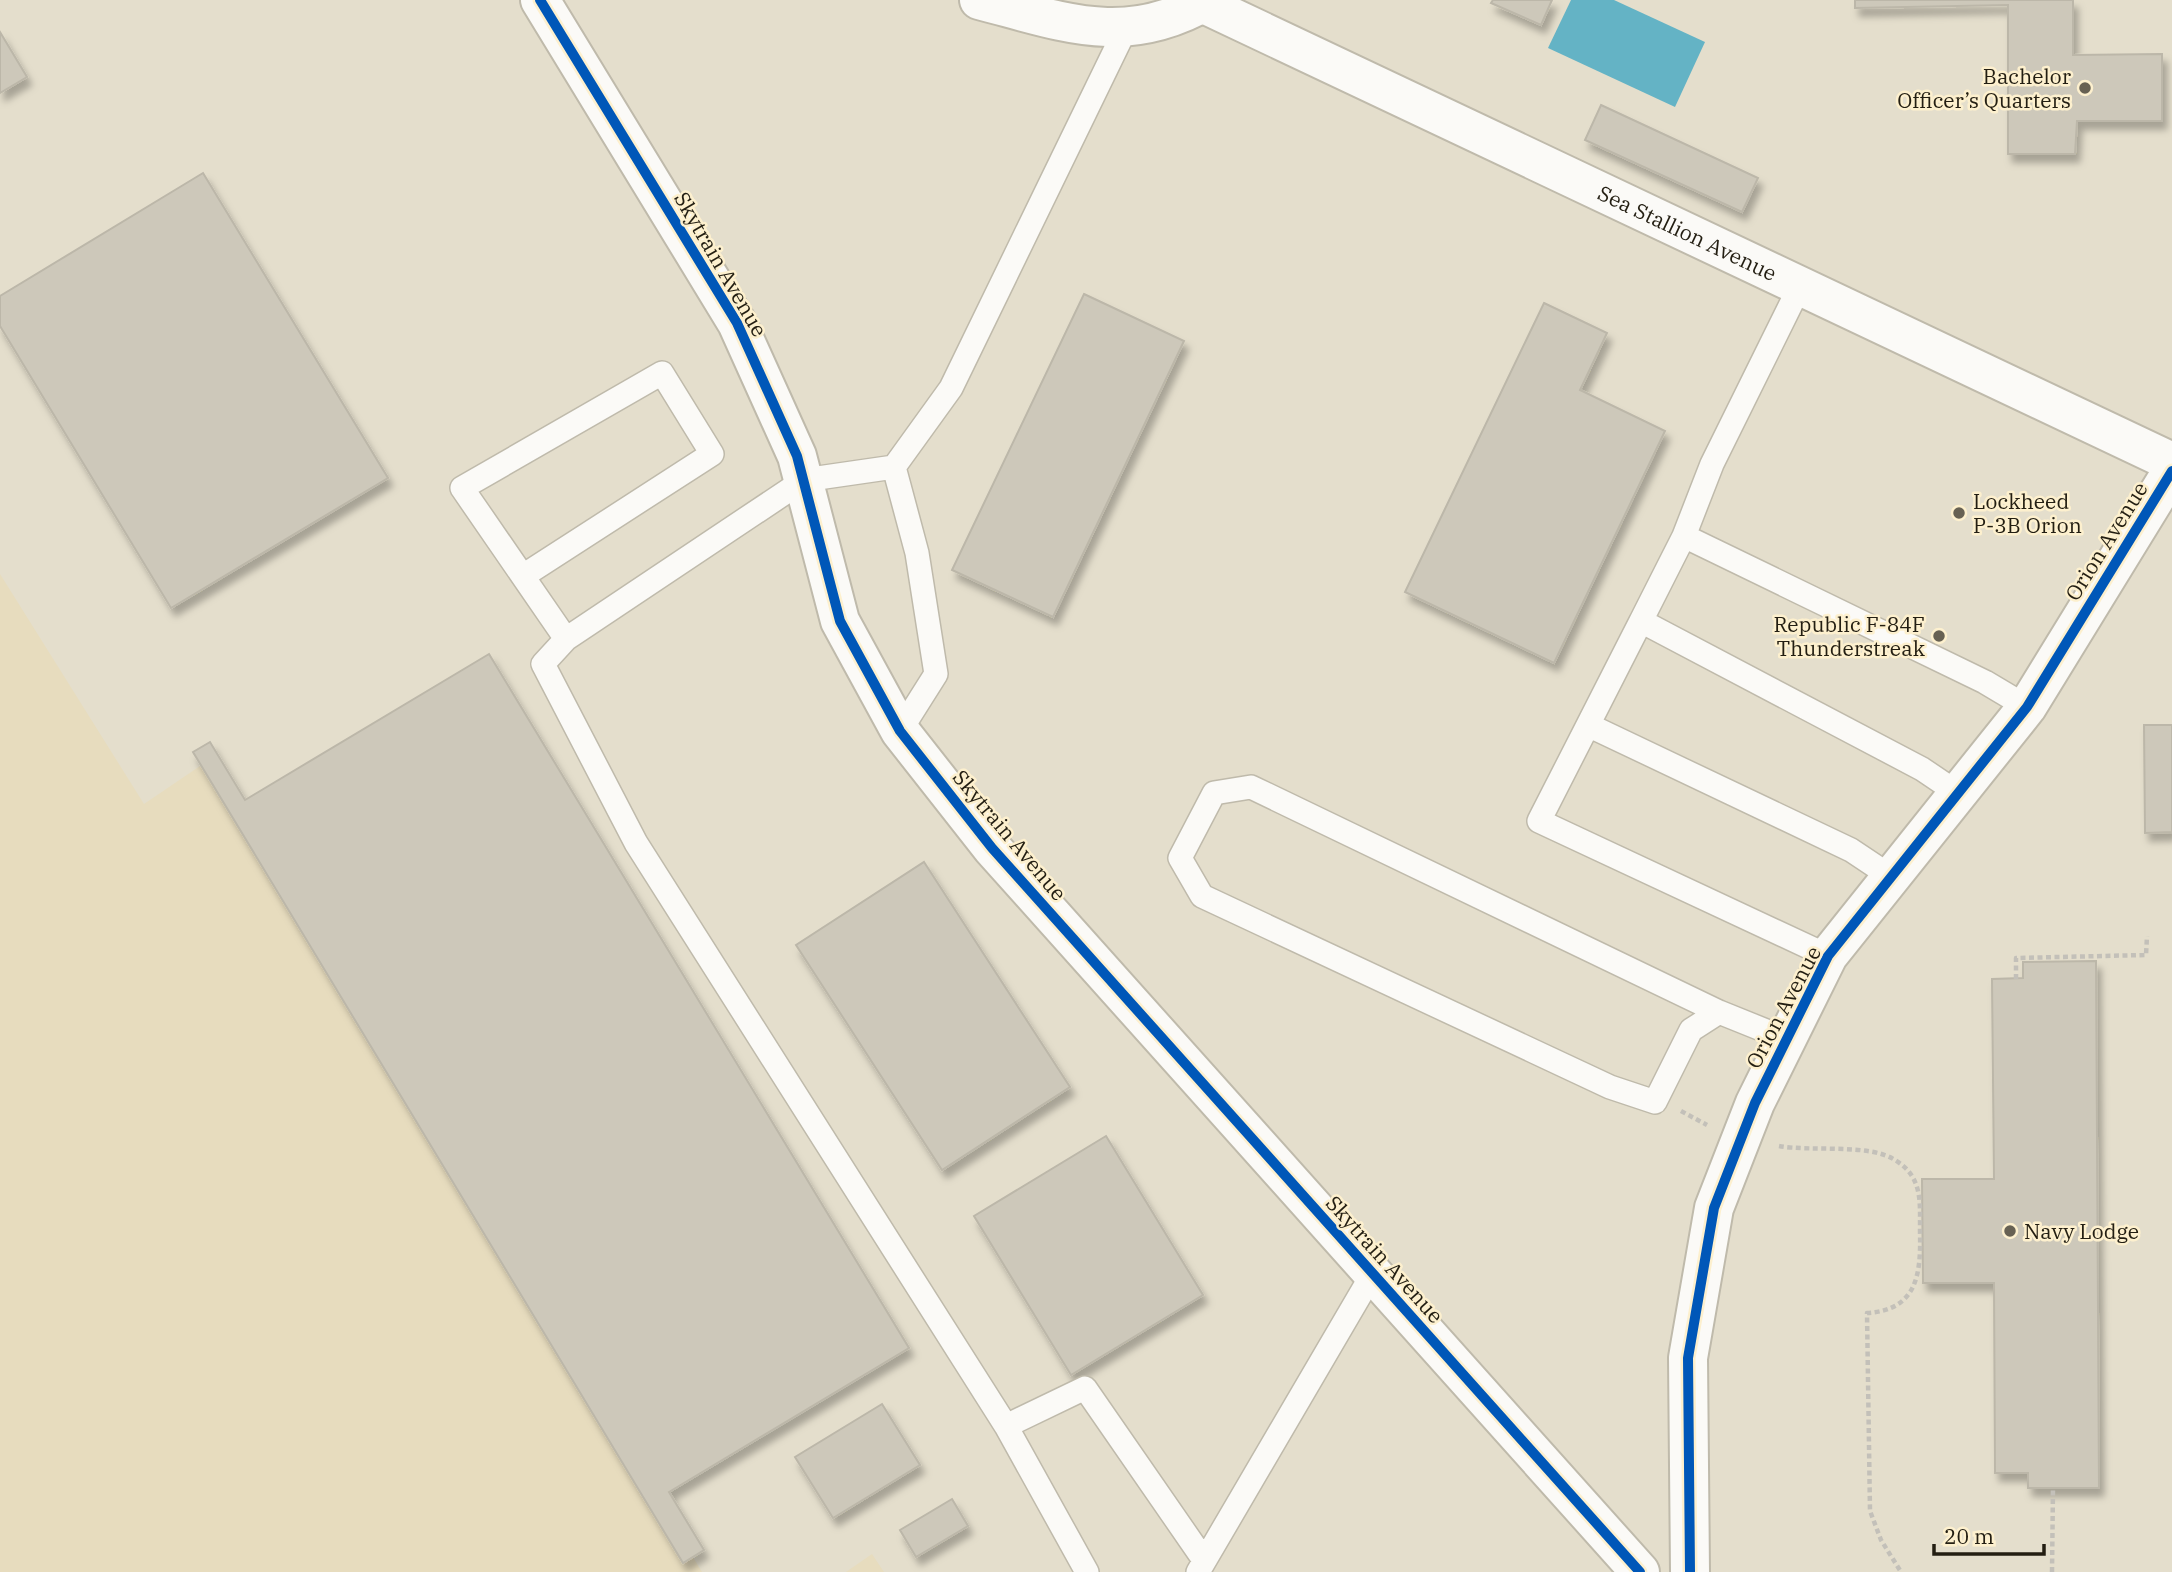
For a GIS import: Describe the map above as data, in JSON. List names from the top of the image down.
{
  "streets": {
    "street": ["Sea Stallion Avenue", "Skytrain Avenue", "Orion Avenue"]
  },
  "places": [
    "Bachelor Officer’s Quarters",
    "Lockheed P-3B Orion",
    "Republic F-84F Thunderstreak",
    "Navy Lodge"
  ],
  "scale_bar": "20 m"
}
